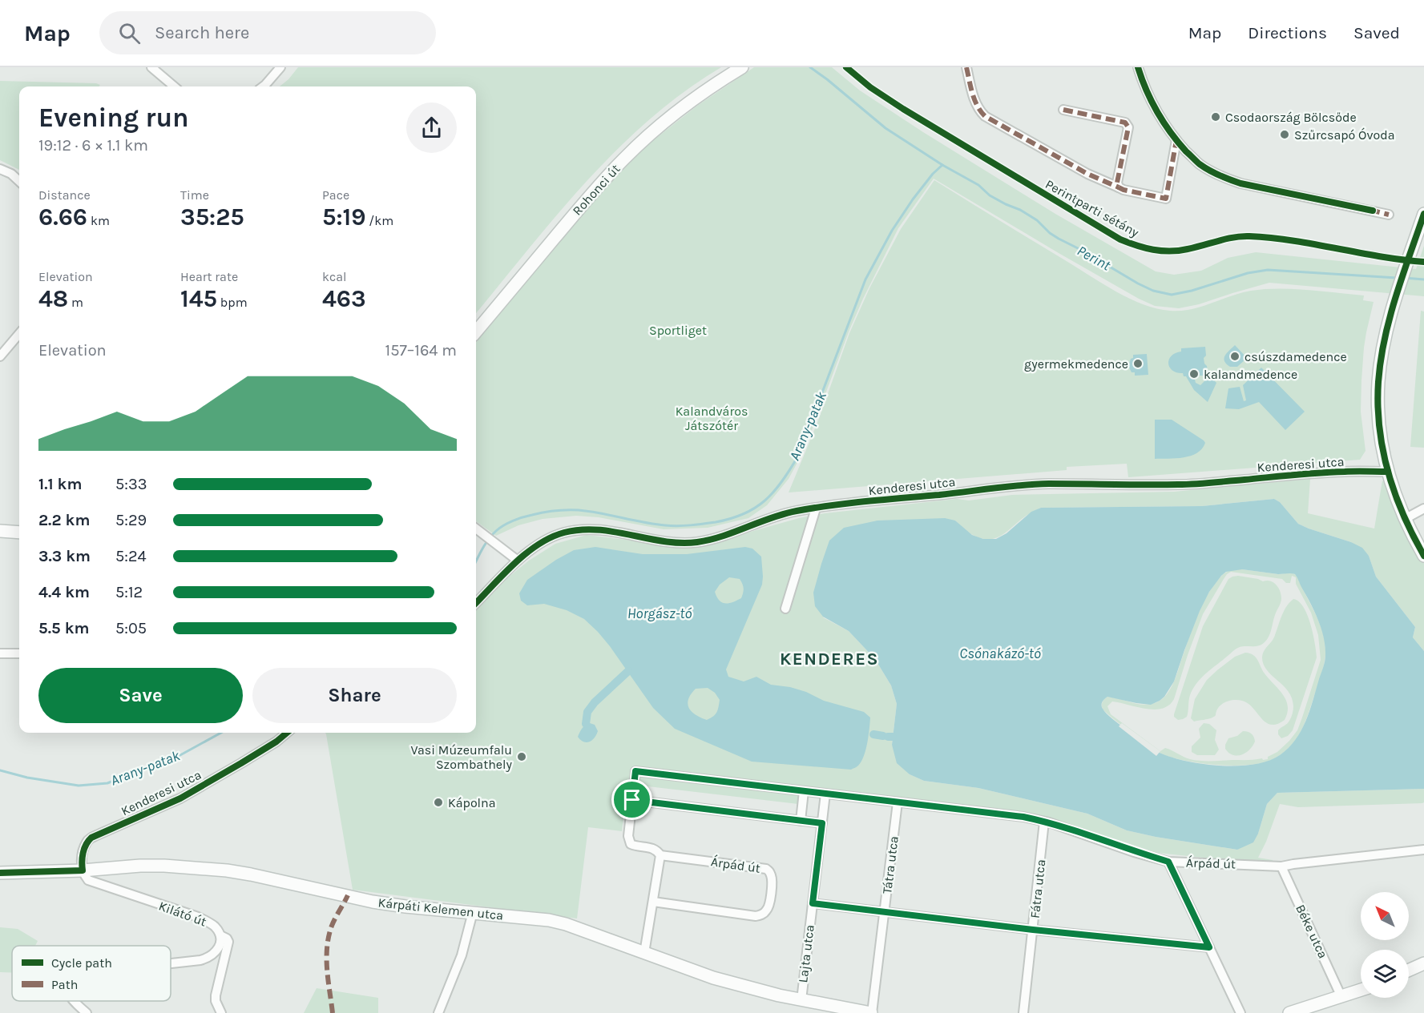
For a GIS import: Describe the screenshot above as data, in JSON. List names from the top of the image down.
{
  "streets": {
    "street": [
      "Rohonci út",
      "Kenderesi utca",
      "Árpád út",
      "Tátra utca",
      "Fátra utca",
      "Kárpáti Kelemen utca",
      "Kilátó út",
      "Béke utca",
      "Lajta utca"
    ],
    "cycle path": ["Perintparti sétány"]
  },
  "crossings": [
    ["Kenderesi utca", "Kárpáti Kelemen utca"],
    ["Kenderesi utca", "Kilátó út"],
    ["Árpád út", "Tátra utca"],
    ["Árpád út", "Fátra utca"],
    ["Árpád út", "Béke utca"],
    ["Árpád út", "Lajta utca"],
    ["Tátra utca", "Kárpáti Kelemen utca"],
    ["Kárpáti Kelemen utca", "Kilátó út"],
    ["Kárpáti Kelemen utca", "Lajta utca"]
  ],
  "districts": ["KENDERES"],
  "water": [
    "Perint",
    "Arany-patak",
    "Horgász-tó",
    "Csónakázó-tó"
  ],
  "parks": ["Sportliget", "Kalandváros Játszótér"],
  "places": [
    "Csodaország Bölcsőde",
    "Szűrcsapó Óvoda",
    "csúszdamedence",
    "gyermekmedence",
    "kalandmedence",
    "Vasi Múzeumfalu Szombathely",
    "Kápolna"
  ],
  "legend": ["Cycle path", "Path"],
  "north": "top left",
  "page": {
    "header": "Map",
    "search": "Search here",
    "nav": ["Map", "Directions", "Saved"],
    "heading": ["Evening run", "19:12 · 6 × 1.1 km"],
    "stats": [
      ["Distance", "6.66 km"],
      ["Time", "35:25"],
      ["Pace", "5:19 /km"],
      ["Elevation", "48 m"],
      ["Heart rate", "145 bpm"],
      ["kcal", "463"]
    ],
    "chart": ["Elevation", "157–164 m"],
    "list": [
      {
        "name": "1.1 km",
        "note": "5:33"
      },
      {
        "name": "2.2 km",
        "note": "5:29"
      },
      {
        "name": "3.3 km",
        "note": "5:24"
      },
      {
        "name": "4.4 km",
        "note": "5:12"
      },
      {
        "name": "5.5 km",
        "note": "5:05"
      }
    ],
    "buttons": ["Save", "Share"]
  }
}
